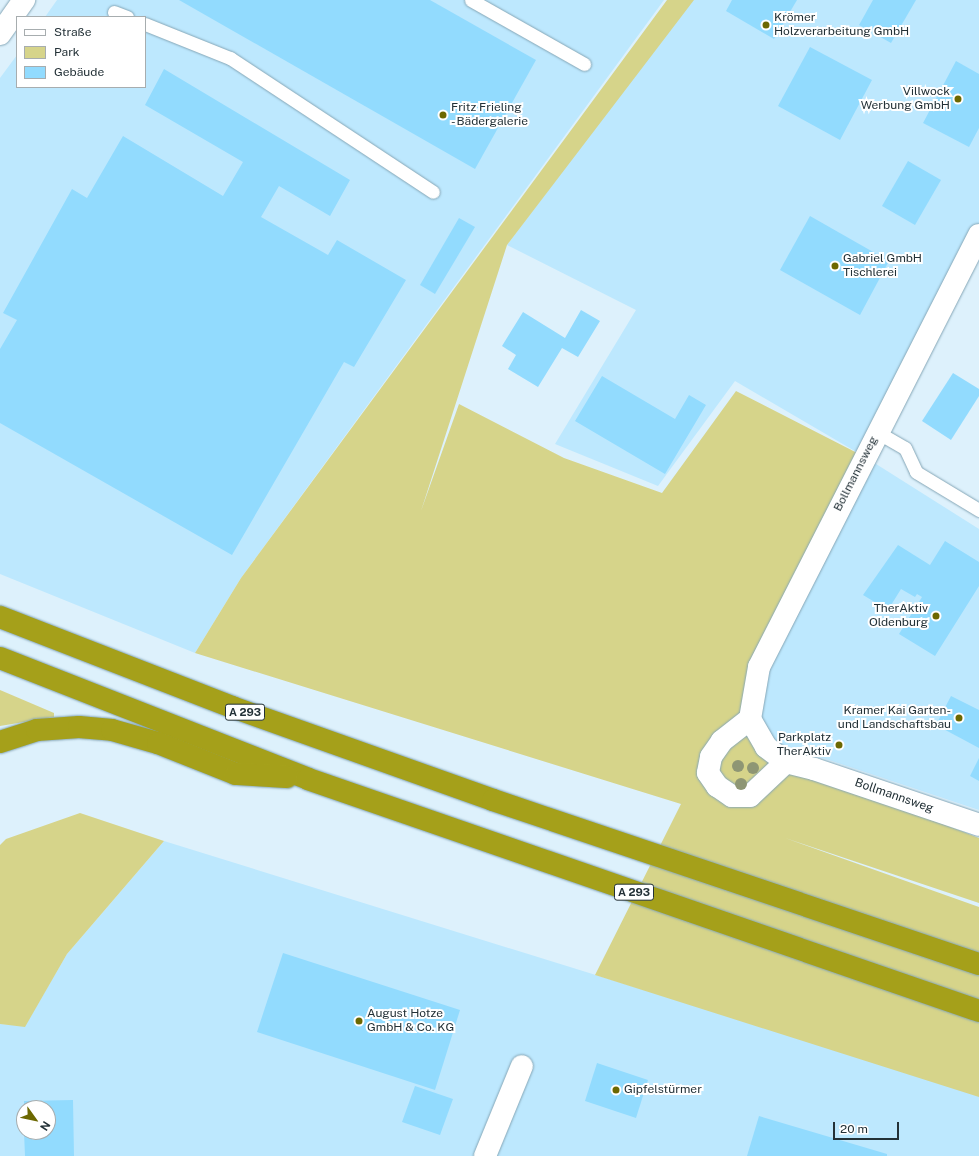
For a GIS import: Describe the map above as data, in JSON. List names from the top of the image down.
{
  "streets": {
    "highway": ["A 293"],
    "street": ["Bollmannsweg"]
  },
  "places": [
    "Krömer Holzverarbeitung GmbH",
    "Villwock Werbung GmbH",
    "Fritz Frieling - Bädergalerie",
    "Gabriel GmbH Tischlerei",
    "TherAktiv Oldenburg",
    "Kramer Kai Garten- und Landschaftsbau",
    "Parkplatz TherAktiv",
    "August Hotze GmbH & Co. KG",
    "Gipfelstürmer"
  ],
  "legend": ["Straße", "Park", "Gebäude"],
  "scale_bar": "20 m",
  "north": "bottom right"
}
